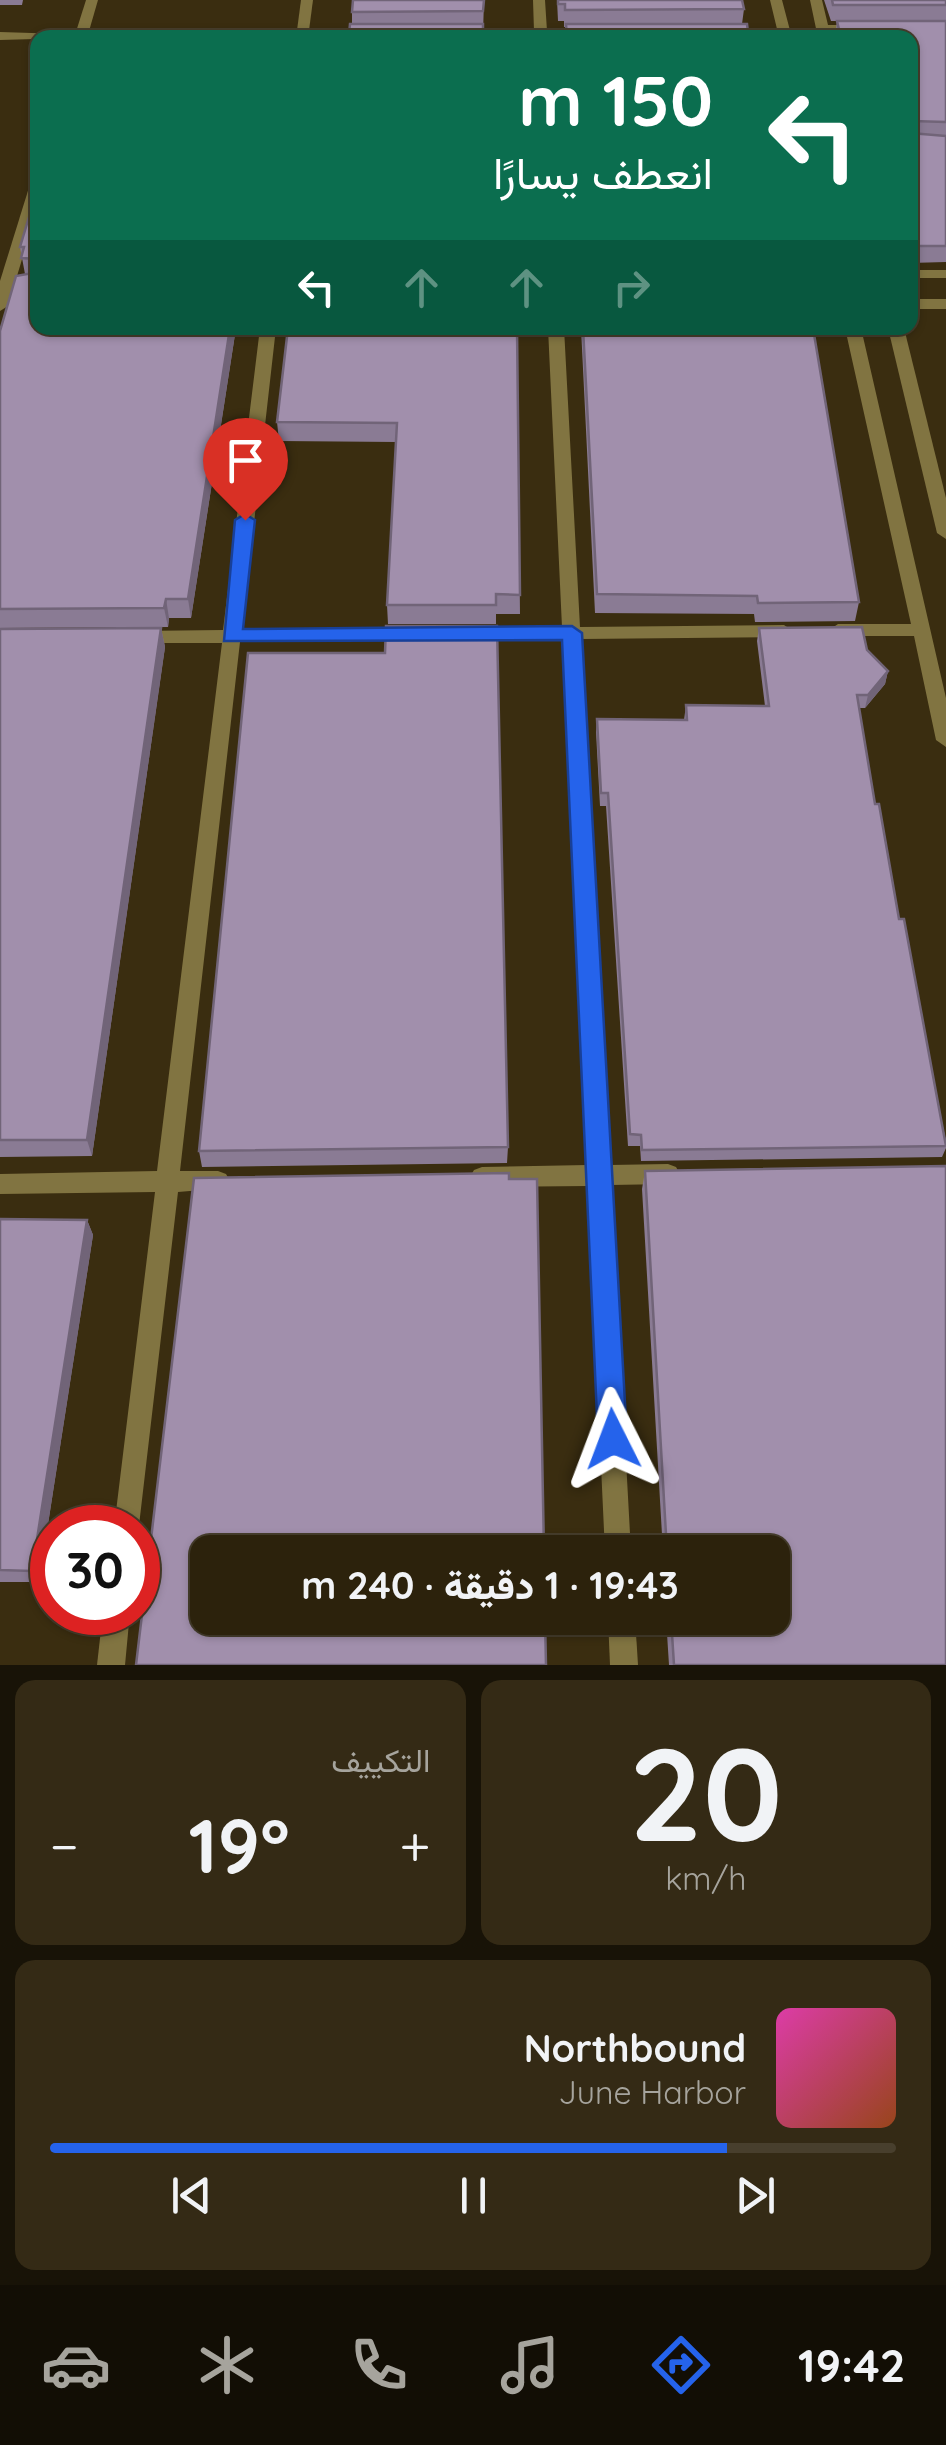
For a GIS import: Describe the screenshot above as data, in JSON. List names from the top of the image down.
{
  "page": {
    "turn": ["150 m", "انعطف يسارًا"],
    "limit": "30",
    "trip": "19:43 · 1 دقيقة · 240 m",
    "tile": [
      ["20", "km/h"],
      "التكييف"
    ],
    "heat": ["−", "19°", "+"],
    "song": ["Northbound", "June Harbor"],
    "tabs": "19:42"
  }
}
